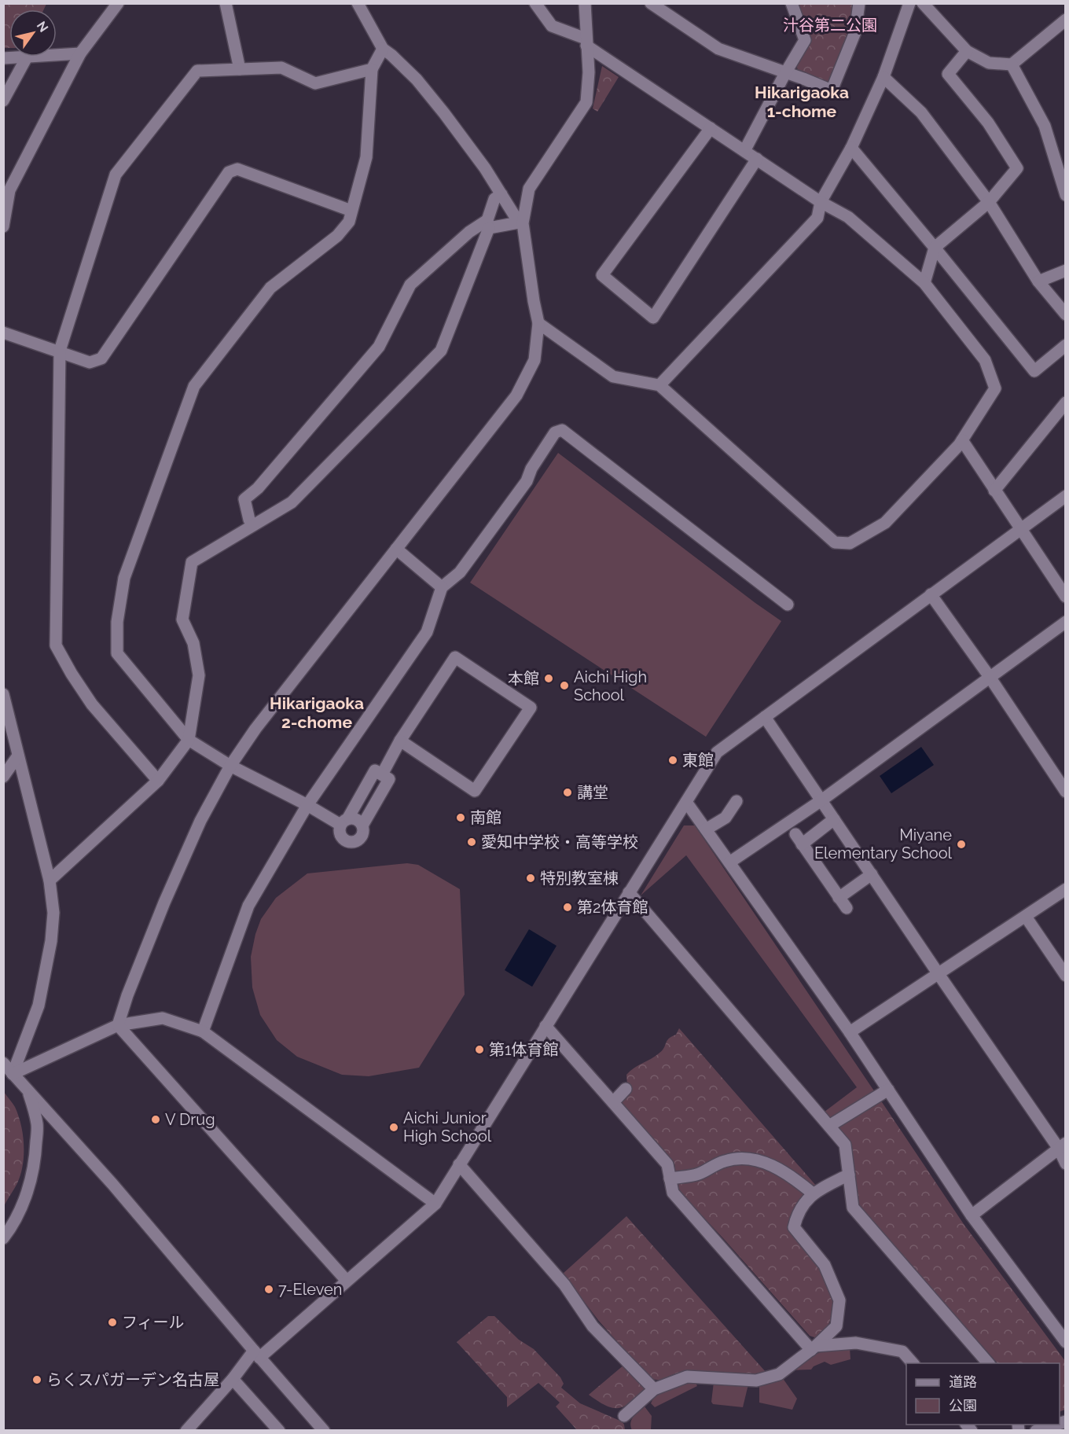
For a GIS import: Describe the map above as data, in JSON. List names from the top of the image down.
{
  "districts": ["Hikarigaoka 1-chome", "Hikarigaoka 2-chome"],
  "parks": ["汁谷第二公園"],
  "places": [
    "本館",
    "Aichi High School",
    "東館",
    "講堂",
    "南館",
    "愛知中学校・高等学校",
    "Miyane Elementary School",
    "特別教室棟",
    "第2体育館",
    "第1体育館",
    "V Drug",
    "Aichi Junior High School",
    "7-Eleven",
    "フィール",
    "らくスパガーデン名古屋"
  ],
  "legend": ["道路", "公園"],
  "north": "top right"
}
